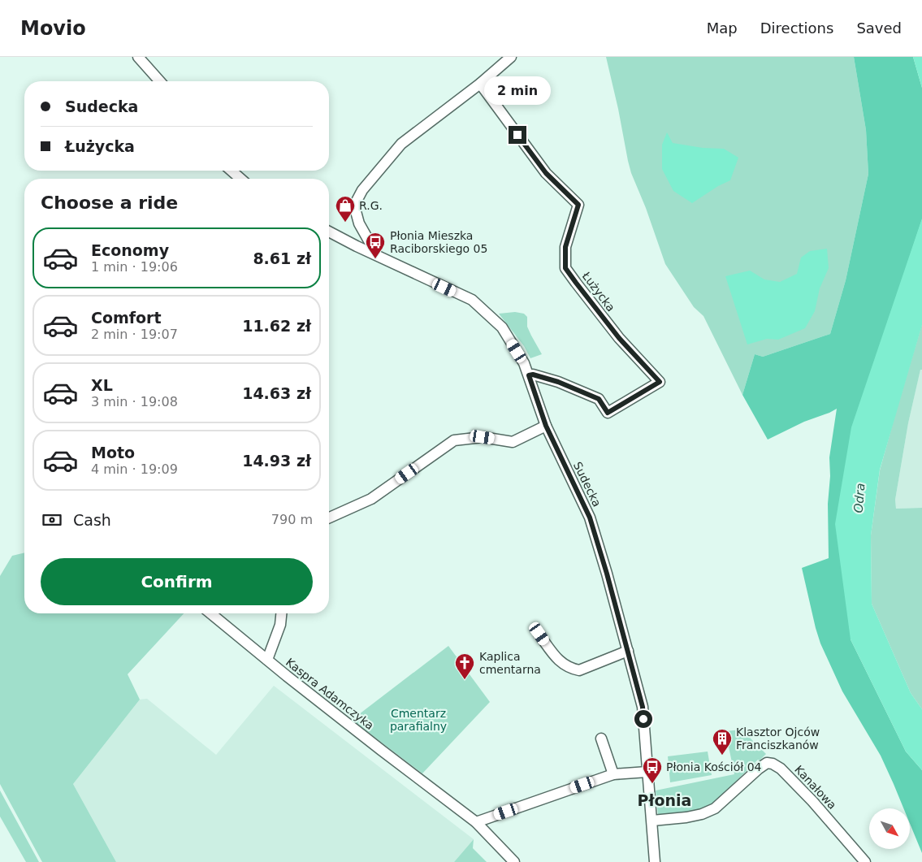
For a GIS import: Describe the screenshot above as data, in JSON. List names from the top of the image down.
{
  "streets": {
    "street": [
      "Łużycka",
      "Sudecka",
      "Kaspra Adamczyka",
      "Kanałowa"
    ]
  },
  "crossings": [
    ["Łużycka", "Sudecka"],
    ["Sudecka", "Kanałowa"]
  ],
  "districts": ["Płonia"],
  "water": ["Odra"],
  "parks": ["Cmentarz parafialny"],
  "places": {
    "shop": ["R.G."],
    "bus stop": ["Płonia Mieszka Raciborskiego 05", "Płonia Kościół 04"],
    "church": ["Kaplica cmentarna"],
    "building": ["Klasztor Ojców Franciszkanów"]
  },
  "north": "bottom right",
  "page": {
    "header": "Movio",
    "nav": ["Map", "Directions", "Saved"],
    "bubble": "2 min",
    "banner": ["Sudecka", "Łużycka"],
    "heading": "Choose a ride",
    "list": [
      {
        "name": "Economy",
        "note": "1 min · 19:06",
        "value": "8.61 zł"
      },
      {
        "name": "Comfort",
        "note": "2 min · 19:07",
        "value": "11.62 zł"
      },
      {
        "name": "XL",
        "note": "3 min · 19:08",
        "value": "14.63 zł"
      },
      {
        "name": "Moto",
        "note": "4 min · 19:09",
        "value": "14.93 zł"
      }
    ],
    "pay": ["Cash", "790 m"],
    "buttons": "Confirm"
  }
}
